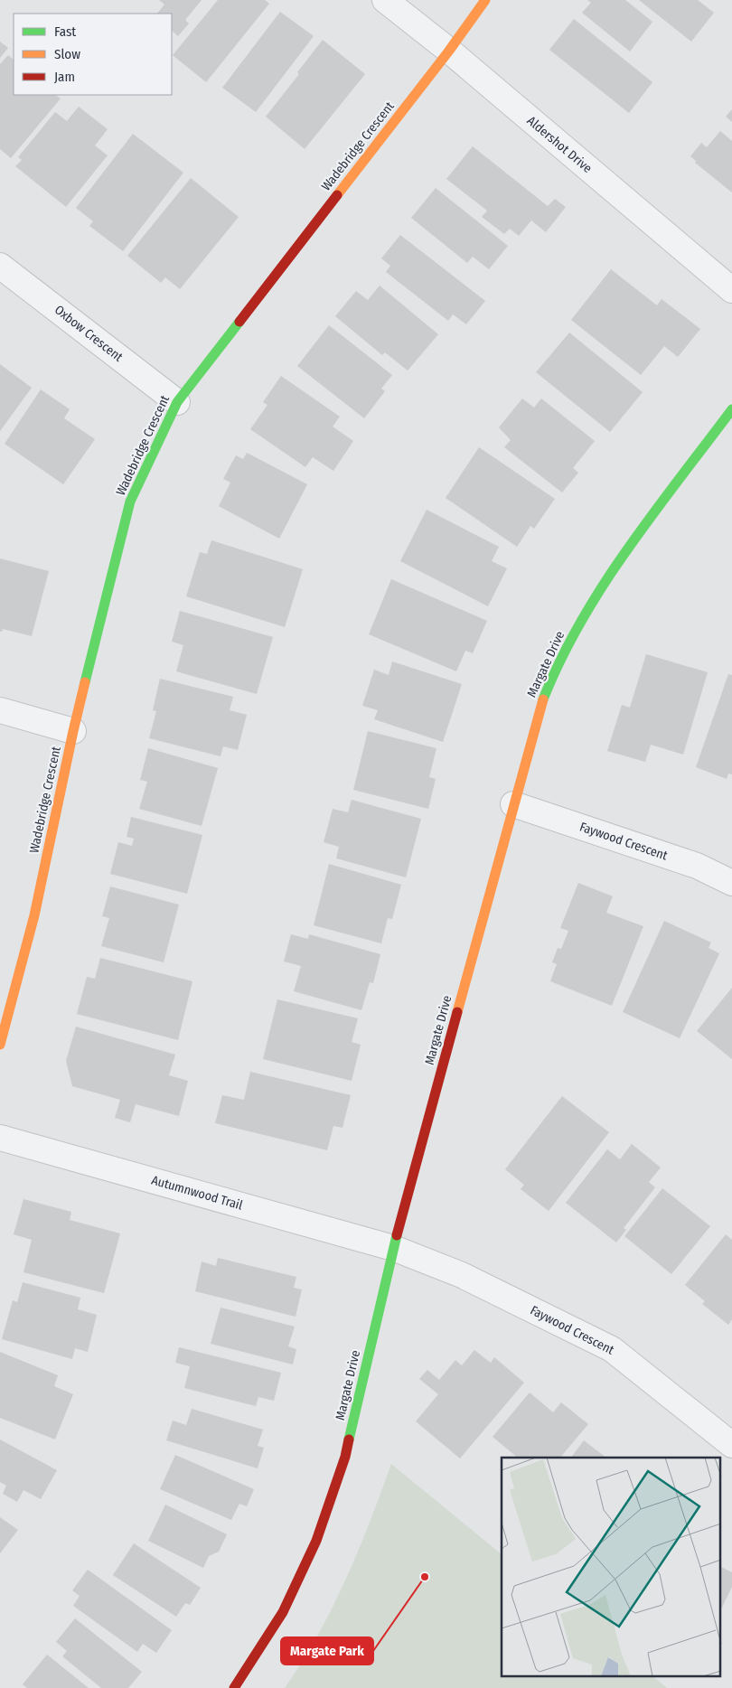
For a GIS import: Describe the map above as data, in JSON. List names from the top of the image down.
{
  "streets": {
    "street": [
      "Aldershot Drive",
      "Wadebridge Crescent",
      "Oxbow Crescent",
      "Margate Drive",
      "Faywood Crescent",
      "Autumnwood Trail"
    ]
  },
  "crossings": [
    ["Aldershot Drive", "Wadebridge Crescent"],
    ["Wadebridge Crescent", "Oxbow Crescent"],
    ["Margate Drive", "Faywood Crescent"],
    ["Margate Drive", "Autumnwood Trail"],
    ["Faywood Crescent", "Autumnwood Trail"]
  ],
  "places": ["Margate Park"],
  "legend": ["Fast", "Slow", "Jam"]
}
